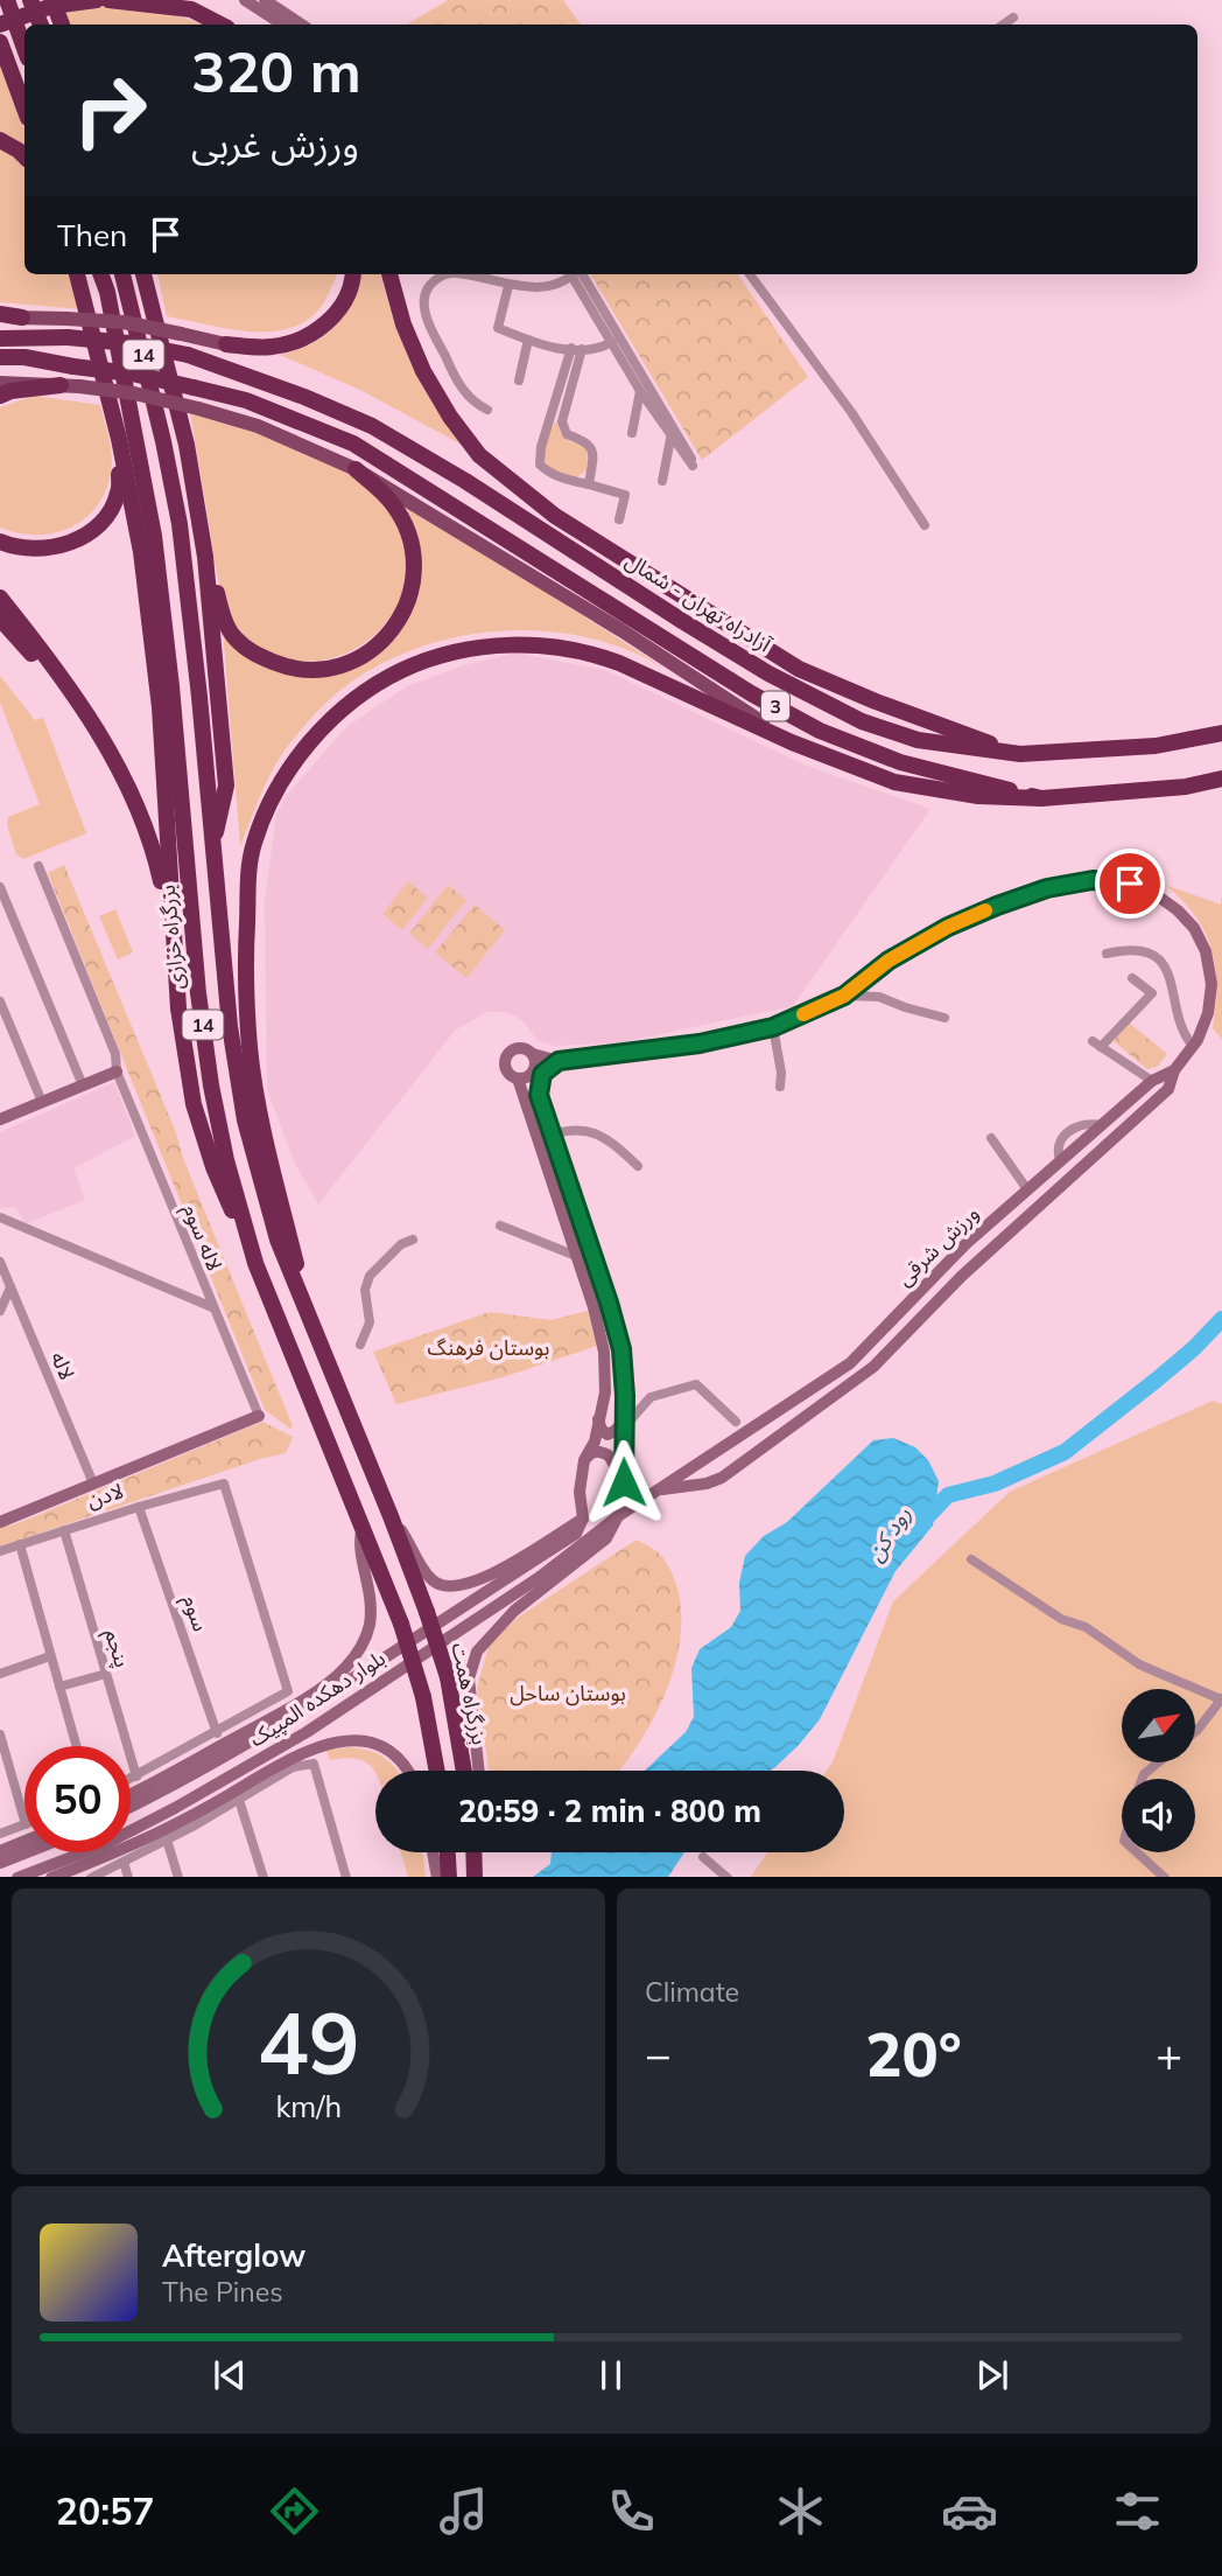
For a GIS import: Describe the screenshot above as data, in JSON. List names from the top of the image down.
{
  "streets": {
    "highway": [
      "14",
      "آزادراه تهران - شمال",
      "3",
      "بزرگراه خرازی",
      "بزرگراه همت"
    ],
    "main road": ["ورزش شرقی", "بلوار دهکده المپیک"],
    "street": [
      "لاله سوم",
      "لاله",
      "لادن",
      "سوم",
      "پنجم"
    ]
  },
  "crossings": [
    ["14", "بزرگراه همت"],
    ["ورزش شرقی", "بلوار دهکده المپیک"],
    ["لادن", "سوم"],
    ["لادن", "پنجم"]
  ],
  "water": ["رود کن"],
  "parks": ["بوستان فرهنگ", "بوستان ساحل"],
  "north": "top right",
  "page": {
    "turn": ["320 m", "ورزش غربی"],
    "then": "Then",
    "limit": "50",
    "trip": "20:59 · 2 min · 800 m",
    "tile": "Climate",
    "heat": ["−", "20°", "+"],
    "song": ["Afterglow", "The Pines"],
    "tabs": "20:57",
    "gauge": ["49", "km/h"]
  }
}
